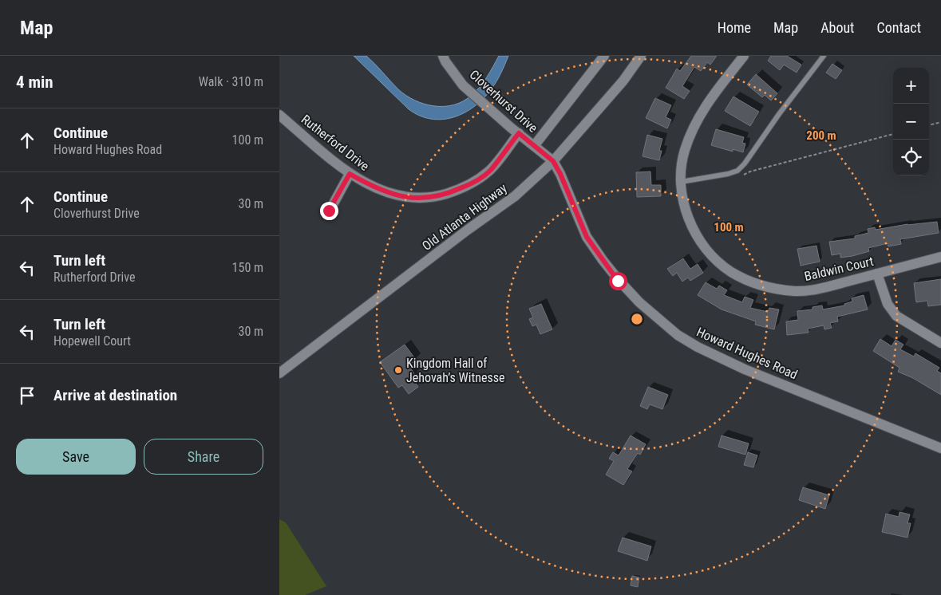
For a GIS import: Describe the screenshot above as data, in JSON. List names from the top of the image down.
{
  "streets": {
    "street": [
      "Cloverhurst Drive",
      "Rutherford Drive",
      "Old Atlanta Highway",
      "Baldwin Court",
      "Howard Hughes Road"
    ]
  },
  "crossings": [
    ["Cloverhurst Drive", "Rutherford Drive"],
    ["Cloverhurst Drive", "Old Atlanta Highway"],
    ["Cloverhurst Drive", "Howard Hughes Road"],
    ["Old Atlanta Highway", "Howard Hughes Road"]
  ],
  "places": ["Kingdom Hall of Jehovah’s Witnesse"],
  "page": {
    "header": "Map",
    "nav": [
      "Home",
      "Map",
      "About",
      "Contact"
    ],
    "heading": ["4 min", "Walk · 310 m"],
    "map_buttons": ["+", "−"],
    "list": [
      ["Continue", "Howard Hughes Road", "100 m"],
      ["Continue", "Cloverhurst Drive", "30 m"],
      ["Turn left", "Rutherford Drive", "150 m"],
      ["Turn left", "Hopewell Court", "30 m"],
      "Arrive at destination"
    ],
    "buttons": ["Save", "Share"]
  },
  "rings": ["200 m", "100 m"]
}
